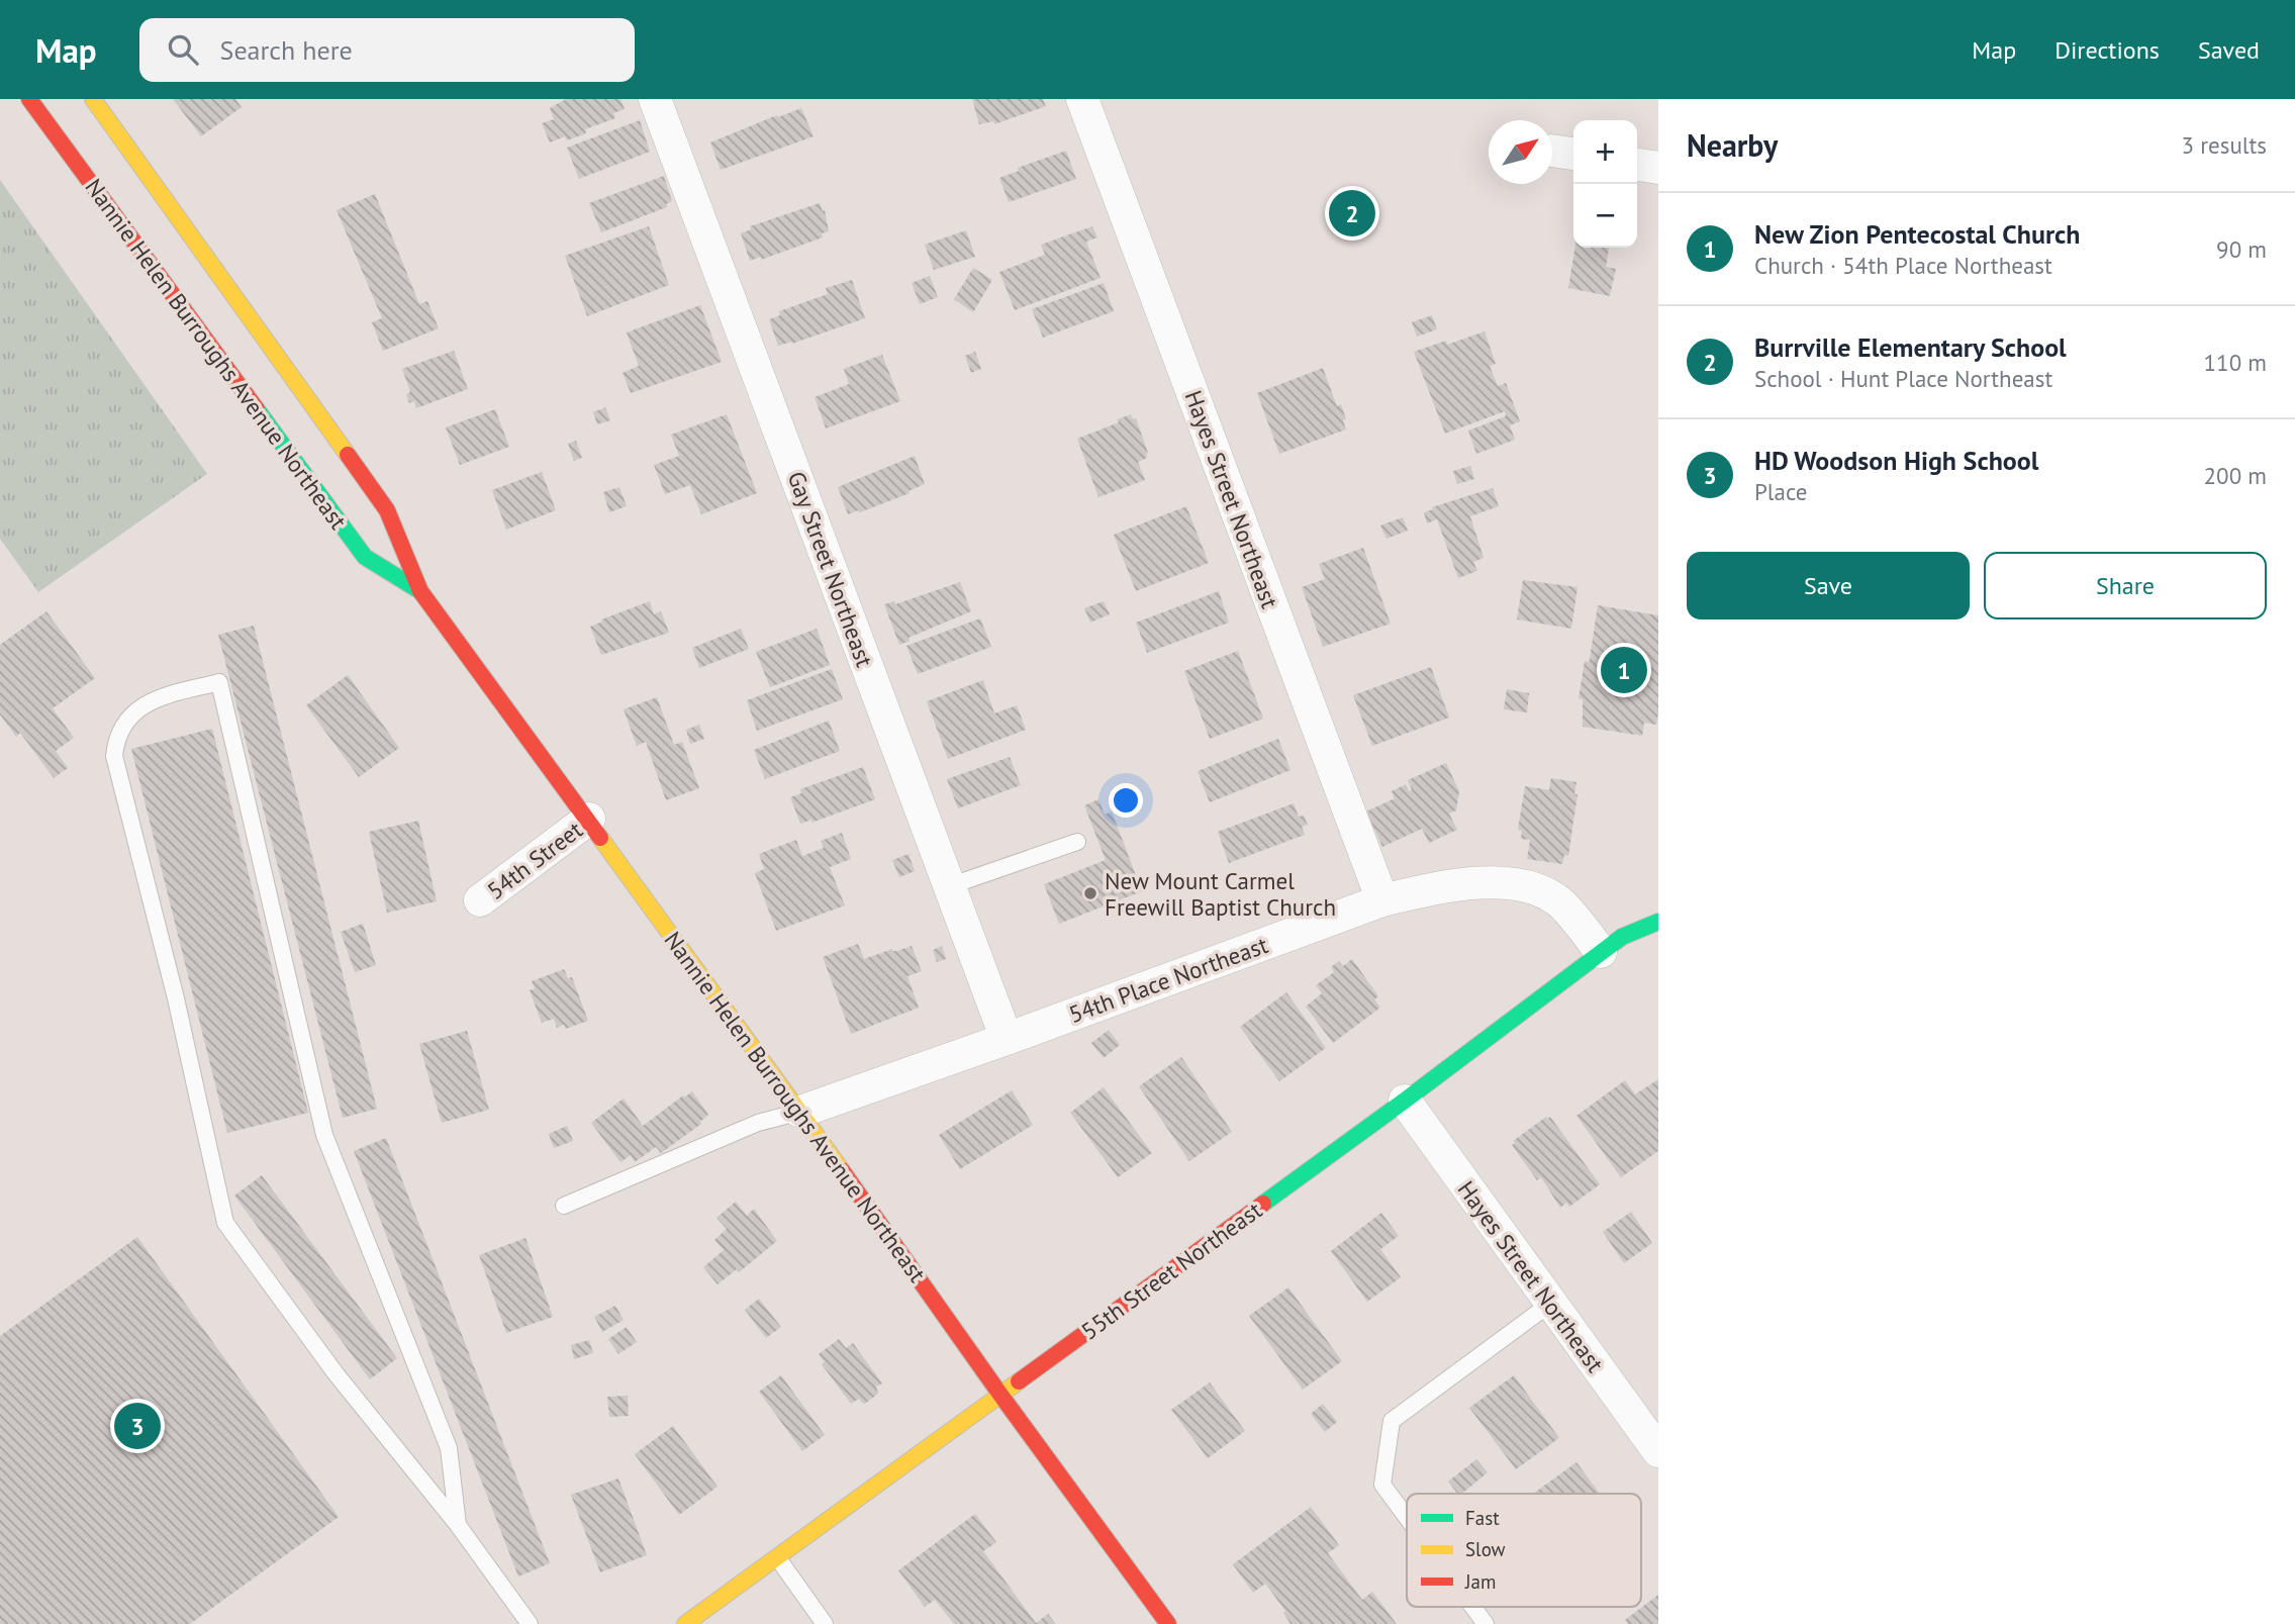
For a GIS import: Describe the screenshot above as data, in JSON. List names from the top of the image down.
{
  "streets": {
    "main road": ["Nannie Helen Burroughs Avenue Northeast", "55th Street Northeast"],
    "street": [
      "Hayes Street Northeast",
      "Gay Street Northeast",
      "54th Street",
      "54th Place Northeast"
    ]
  },
  "crossings": [
    ["Nannie Helen Burroughs Avenue Northeast", "54th Street"],
    ["Nannie Helen Burroughs Avenue Northeast", "54th Place Northeast"],
    ["Nannie Helen Burroughs Avenue Northeast", "55th Street Northeast"],
    ["Hayes Street Northeast", "54th Place Northeast"],
    ["Hayes Street Northeast", "55th Street Northeast"],
    ["Gay Street Northeast", "54th Place Northeast"],
    ["54th Place Northeast", "55th Street Northeast"]
  ],
  "places": ["New Mount Carmel Freewill Baptist Church"],
  "legend": ["Fast", "Slow", "Jam"],
  "north": "top right",
  "page": {
    "header": "Map",
    "search": "Search here",
    "nav": ["Map", "Directions", "Saved"],
    "heading": ["Nearby", "3 results"],
    "map_buttons": ["+", "−"],
    "pins": ["2", "1", "3"],
    "list": [
      {
        "mark": "1",
        "name": "New Zion Pentecostal Church",
        "note": "Church · 54th Place Northeast",
        "value": "90 m"
      },
      {
        "mark": "2",
        "name": "Burrville Elementary School",
        "note": "School · Hunt Place Northeast",
        "value": "110 m"
      },
      {
        "mark": "3",
        "name": "HD Woodson High School",
        "note": "Place",
        "value": "200 m"
      }
    ],
    "buttons": ["Save", "Share"]
  }
}
